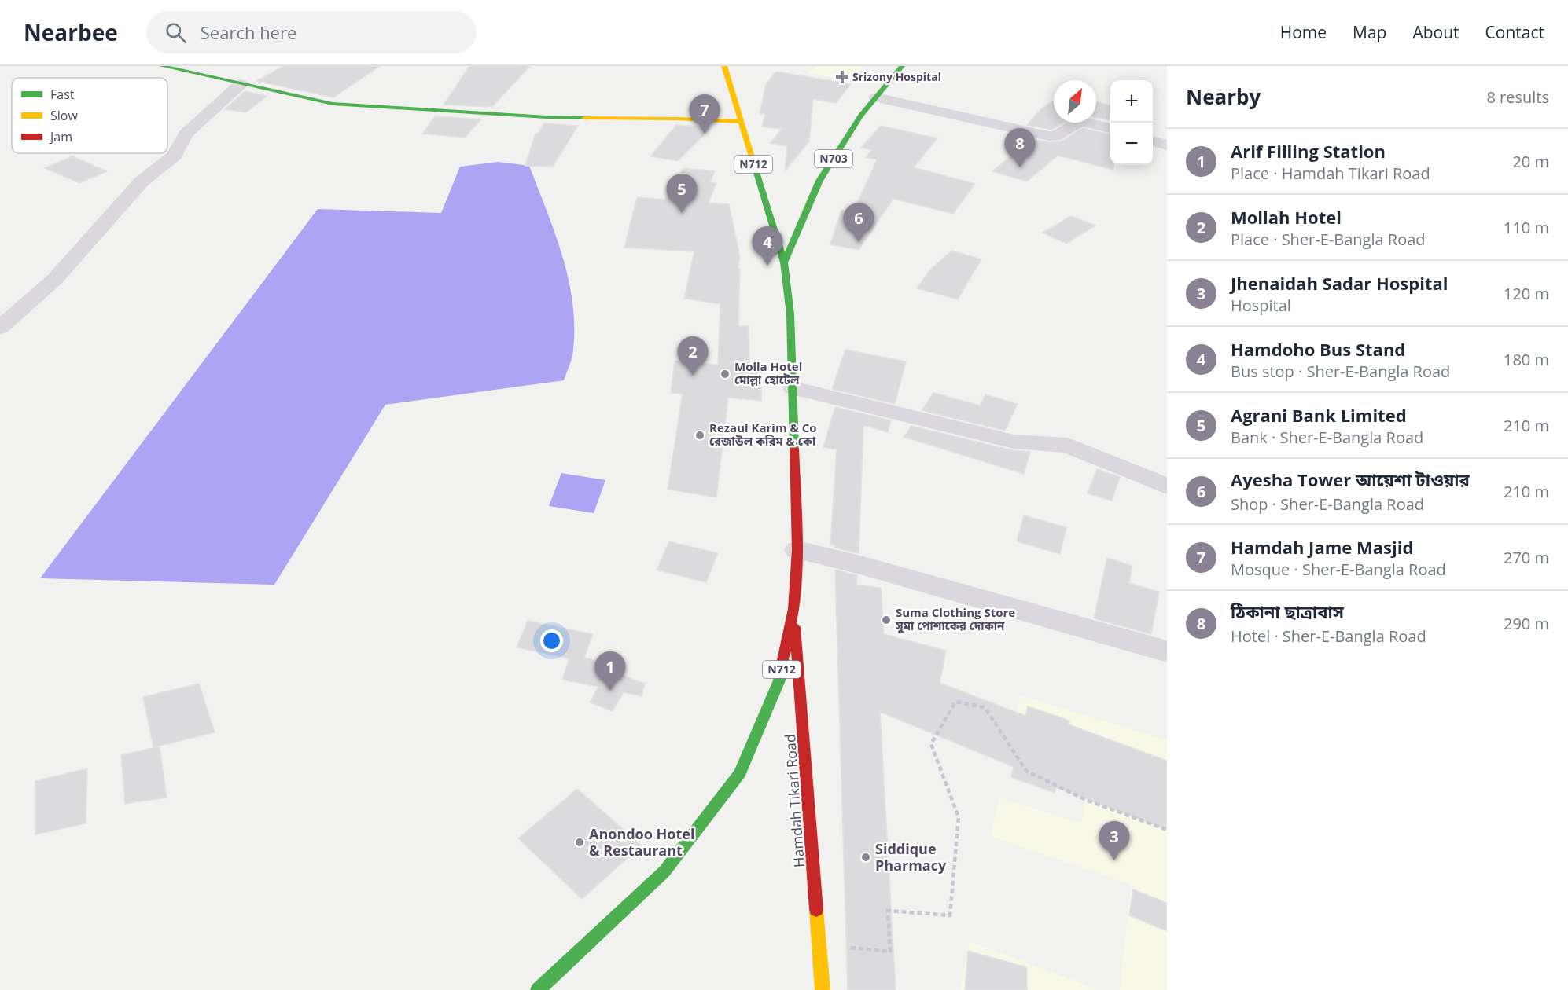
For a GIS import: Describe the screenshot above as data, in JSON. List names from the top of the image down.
{
  "streets": {
    "main road": ["N703", "N712", "Hamdah Tikari Road"]
  },
  "crossings": [
    ["N703", "N712"],
    ["N712", "Hamdah Tikari Road"]
  ],
  "places": {
    "health": ["Srizony Hospital"],
    "other": [
      "Molla Hotel মোল্লা হোটেল",
      "Rezaul Karim & Co রেজাউল করিম & কো",
      "Suma Clothing Store সুমা পোশাকের দোকান",
      "Anondoo Hotel & Restaurant",
      "Siddique Pharmacy"
    ]
  },
  "legend": ["Fast", "Slow", "Jam"],
  "north": "top right",
  "page": {
    "header": "Nearbee",
    "search": "Search here",
    "nav": [
      "Home",
      "Map",
      "About",
      "Contact"
    ],
    "heading": ["Nearby", "8 results"],
    "map_buttons": ["+", "−"],
    "pins": [
      "7",
      "8",
      "5",
      "6",
      "4",
      "2",
      "1",
      "3"
    ],
    "list": [
      {
        "mark": "1",
        "name": "Arif Filling Station",
        "note": "Place · Hamdah Tikari Road",
        "value": "20 m"
      },
      {
        "mark": "2",
        "name": "Mollah Hotel",
        "note": "Place · Sher-E-Bangla Road",
        "value": "110 m"
      },
      {
        "mark": "3",
        "name": "Jhenaidah Sadar Hospital",
        "note": "Hospital",
        "value": "120 m"
      },
      {
        "mark": "4",
        "name": "Hamdoho Bus Stand",
        "note": "Bus stop · Sher-E-Bangla Road",
        "value": "180 m"
      },
      {
        "mark": "5",
        "name": "Agrani Bank Limited",
        "note": "Bank · Sher-E-Bangla Road",
        "value": "210 m"
      },
      {
        "mark": "6",
        "name": "Ayesha Tower আয়েশা টাওয়ার",
        "note": "Shop · Sher-E-Bangla Road",
        "value": "210 m"
      },
      {
        "mark": "7",
        "name": "Hamdah Jame Masjid",
        "note": "Mosque · Sher-E-Bangla Road",
        "value": "270 m"
      },
      {
        "mark": "8",
        "name": "ঠিকানা ছাত্রাবাস",
        "note": "Hotel · Sher-E-Bangla Road",
        "value": "290 m"
      }
    ]
  }
}
